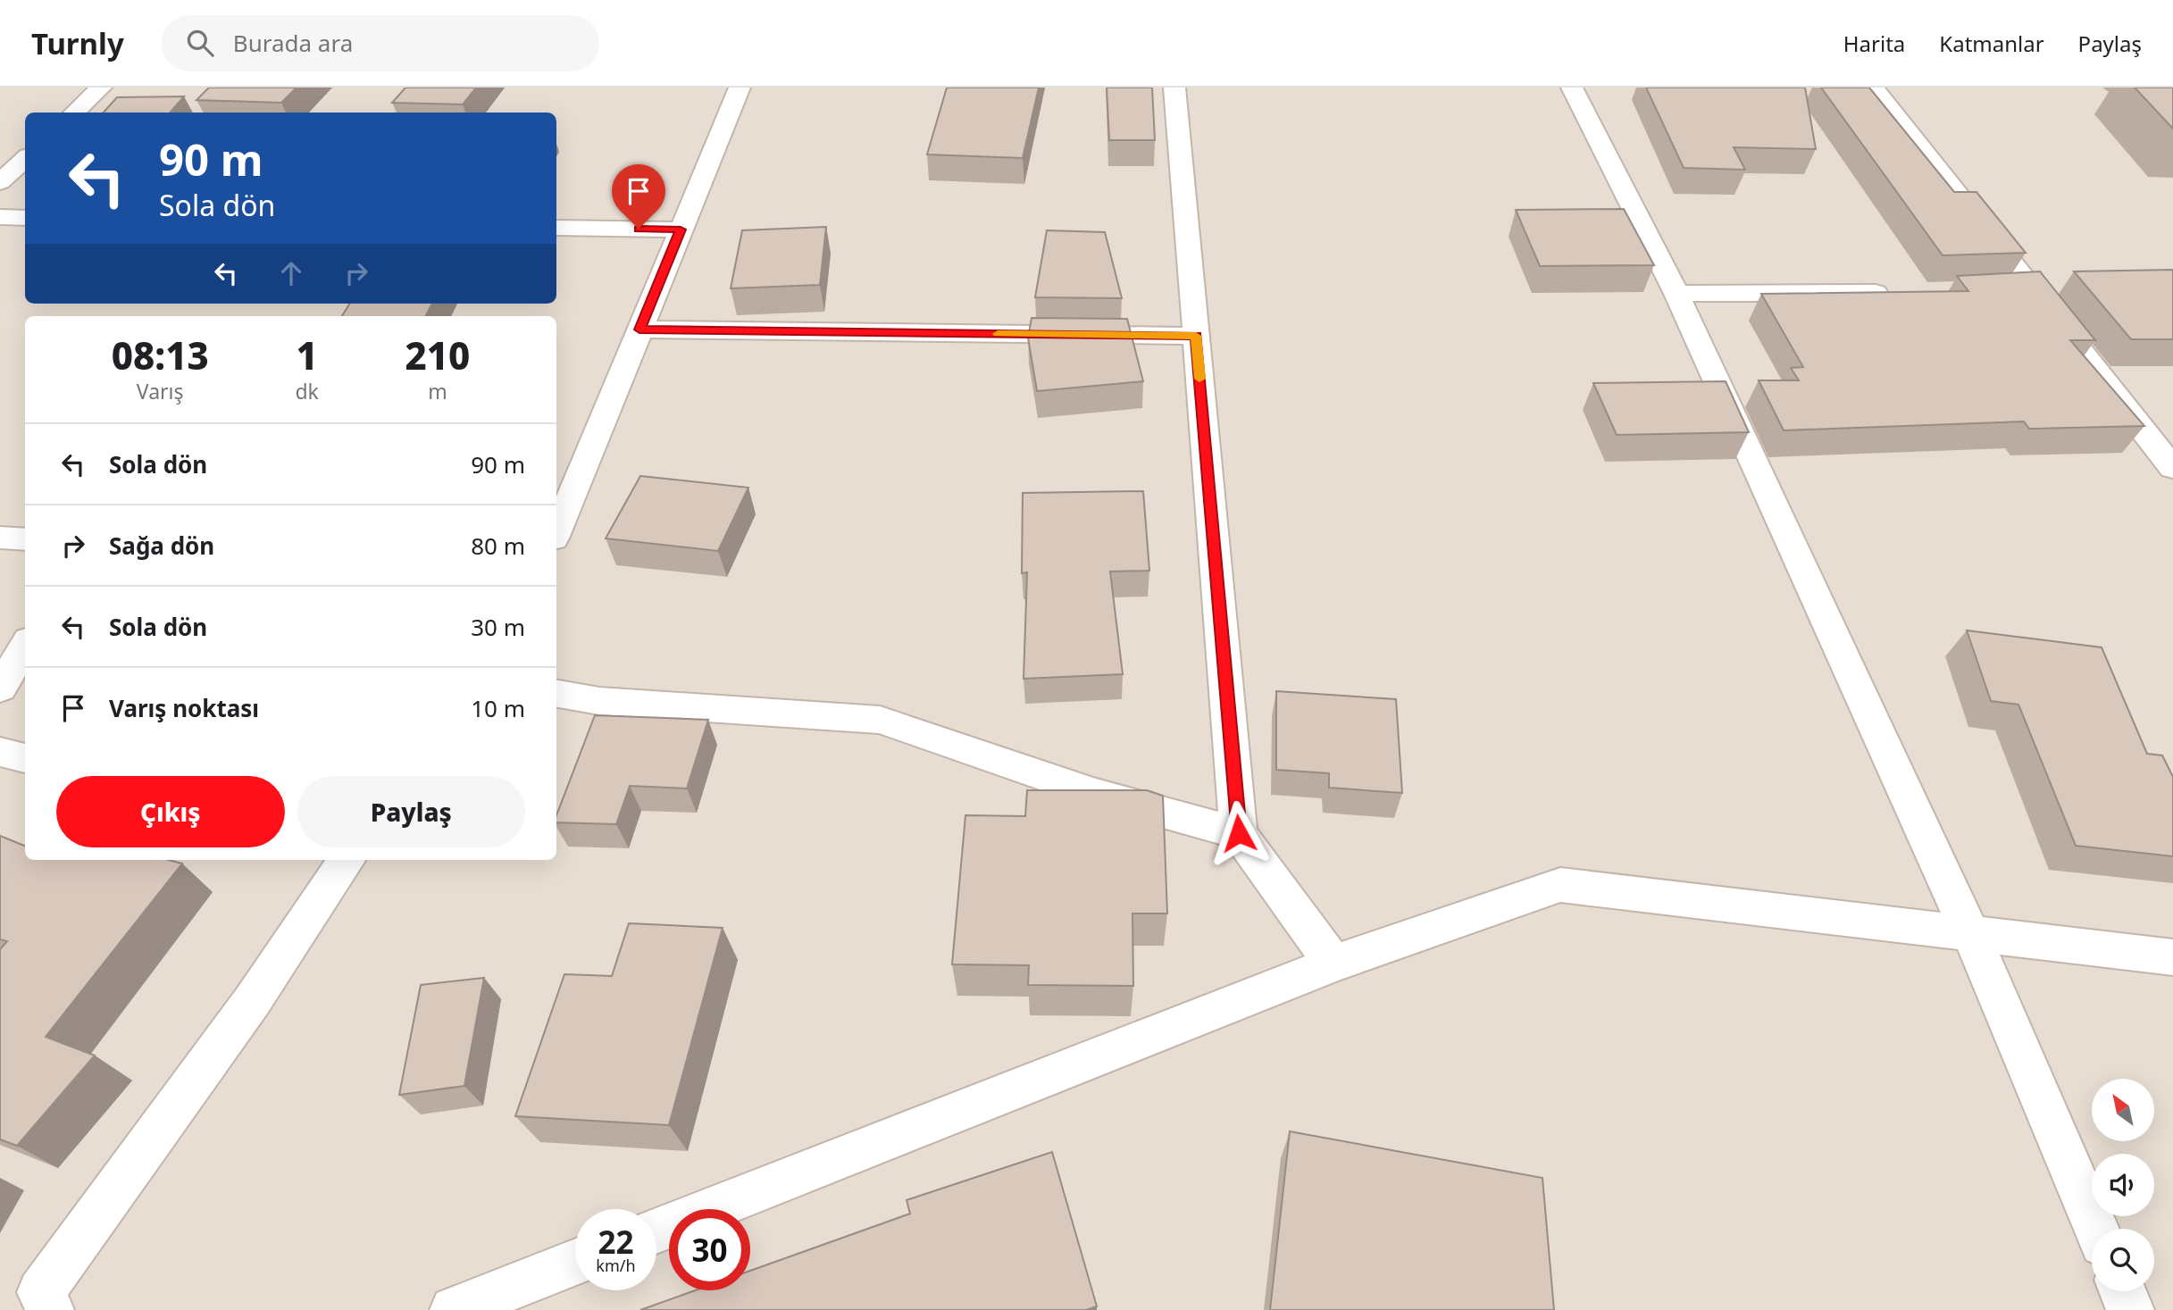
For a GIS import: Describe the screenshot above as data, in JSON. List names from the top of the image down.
{
  "north": "top left",
  "page": {
    "header": "Turnly",
    "search": "Burada ara",
    "nav": ["Harita", "Katmanlar", "Paylaş"],
    "turn": ["90 m", "Sola dön"],
    "eta": [
      "08:13",
      "Varış",
      "1",
      "dk",
      "210",
      "m"
    ],
    "list": [
      {
        "name": "Sola dön",
        "value": "90 m"
      },
      {
        "name": "Sağa dön",
        "value": "80 m"
      },
      {
        "name": "Sola dön",
        "value": "30 m"
      },
      {
        "name": "Varış noktası",
        "value": "10 m"
      }
    ],
    "buttons": ["Çıkış", "Paylaş"],
    "speed": "22 km/h",
    "limit": "30"
  }
}
